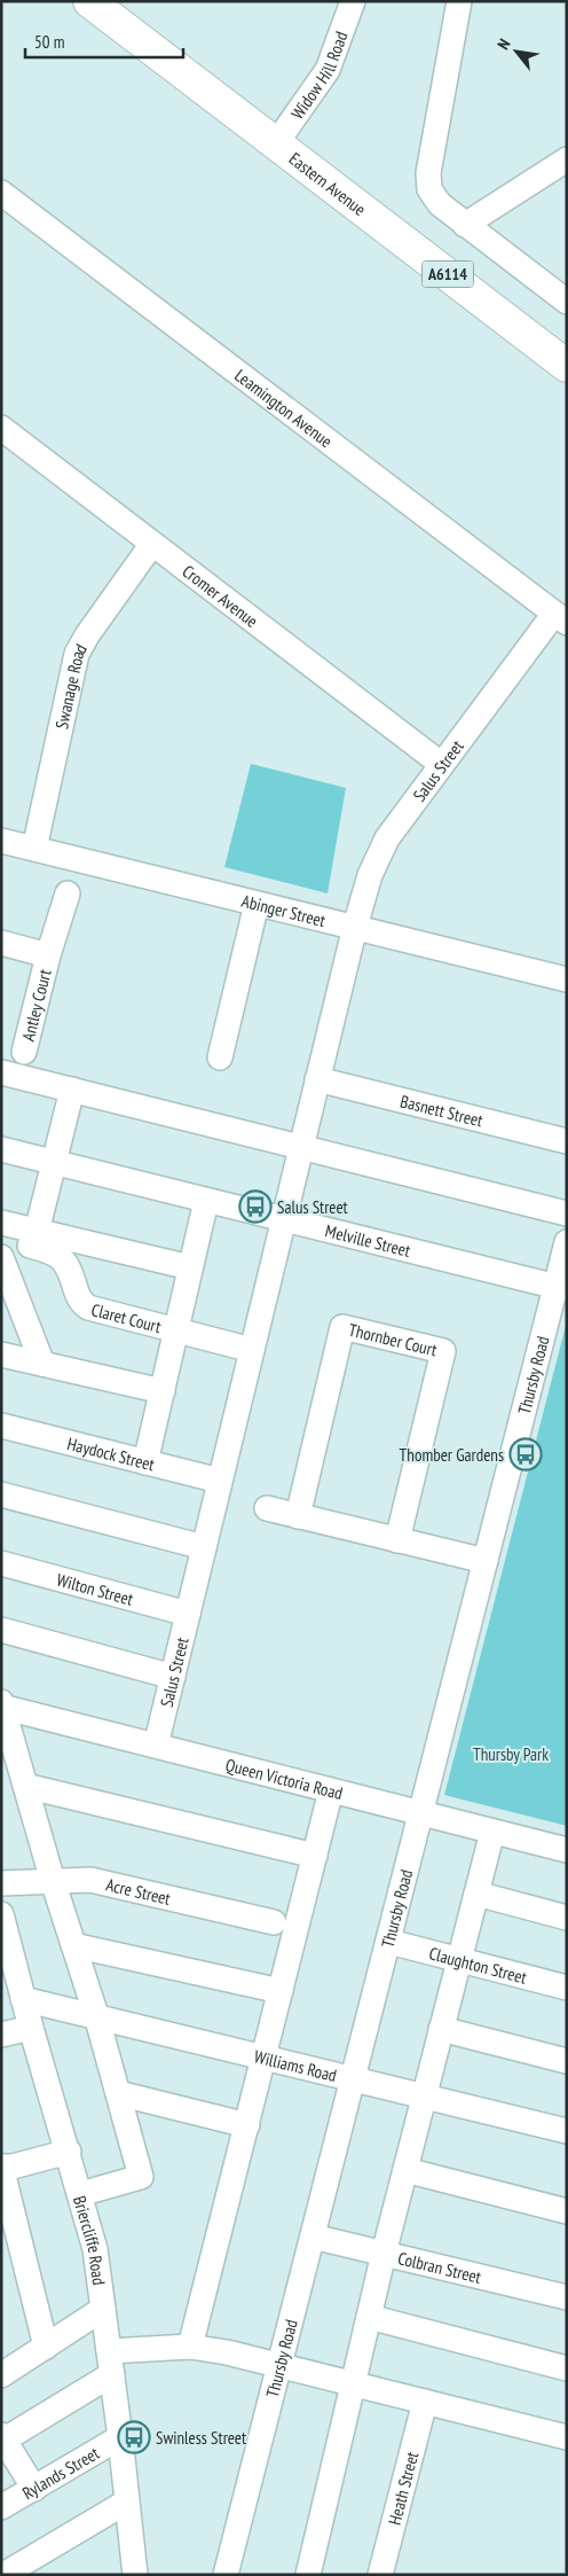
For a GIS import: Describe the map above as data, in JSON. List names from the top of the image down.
{
  "streets": {
    "highway": ["Eastern Avenue", "A6114"],
    "street": [
      "Widow Hill Road",
      "Leamington Avenue",
      "Cromer Avenue",
      "Swanage Road",
      "Salus Street",
      "Abinger Street",
      "Antley Court",
      "Basnett Street",
      "Melville Street",
      "Claret Court",
      "Thornber Court",
      "Thursby Road",
      "Haydock Street",
      "Wilton Street",
      "Queen Victoria Road",
      "Acre Street",
      "Claughton Street",
      "Williams Road",
      "Briercliffe Road",
      "Colbran Street",
      "Rylands Street",
      "Heath Street"
    ]
  },
  "crossings": [
    ["Widow Hill Road", "Eastern Avenue"],
    ["Leamington Avenue", "Salus Street"],
    ["Cromer Avenue", "Swanage Road"],
    ["Cromer Avenue", "Salus Street"],
    ["Swanage Road", "Abinger Street"],
    ["Salus Street", "Abinger Street"],
    ["Salus Street", "Basnett Street"],
    ["Salus Street", "Melville Street"],
    ["Salus Street", "Claret Court"],
    ["Salus Street", "Haydock Street"],
    ["Salus Street", "Wilton Street"],
    ["Salus Street", "Queen Victoria Road"],
    ["Melville Street", "Thursby Road"],
    ["Thursby Road", "Queen Victoria Road"],
    ["Thursby Road", "Claughton Street"],
    ["Thursby Road", "Williams Road"],
    ["Thursby Road", "Colbran Street"],
    ["Williams Road", "Briercliffe Road"],
    ["Briercliffe Road", "Rylands Street"]
  ],
  "parks": ["Thursby Park"],
  "places": {
    "bus stop": ["Salus Street", "Thomber Gardens", "Swinless Street"]
  },
  "scale_bar": "50 m",
  "north": "top left"
}
